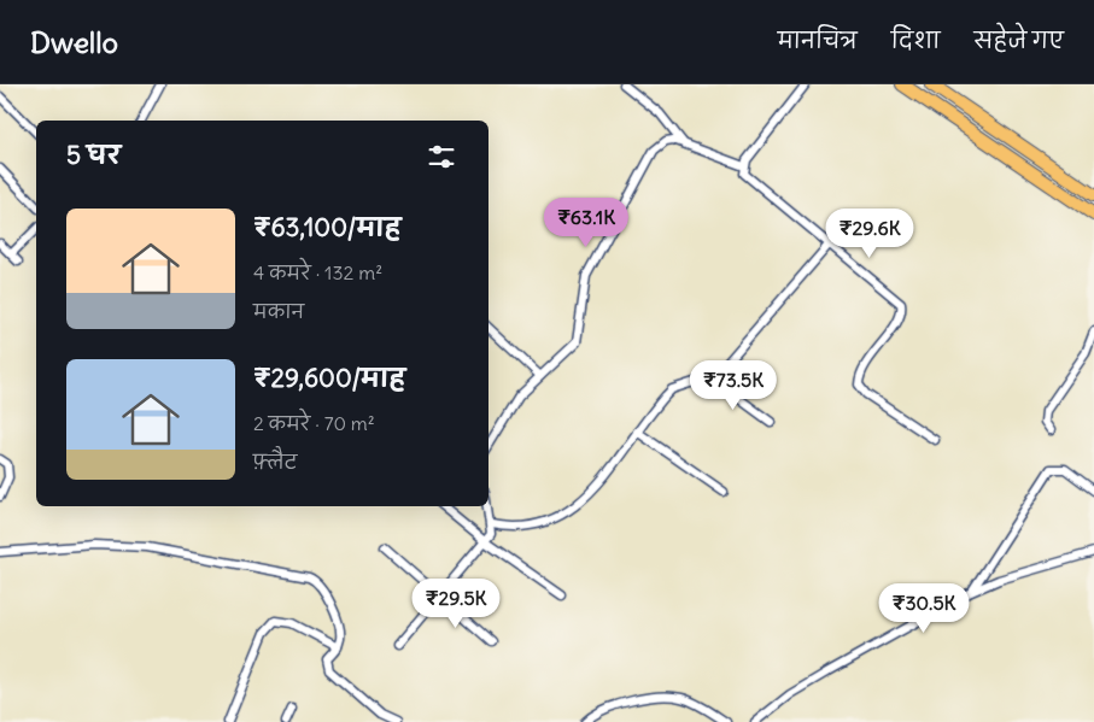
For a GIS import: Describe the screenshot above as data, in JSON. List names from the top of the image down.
{
  "page": {
    "header": "Dwello",
    "nav": ["मानचित्र", "दिशा", "सहेजे गए"],
    "heading": "5 घर",
    "list": [
      {
        "name": "₹63,100/माह",
        "note": "4 कमरे · 132 m² · मकान"
      },
      {
        "name": "₹29,600/माह",
        "note": "2 कमरे · 70 m² · फ़्लैट"
      }
    ],
    "price": [
      "₹63.1K",
      "₹29.6K",
      "₹73.5K",
      "₹29.5K",
      "₹30.5K"
    ]
  }
}
